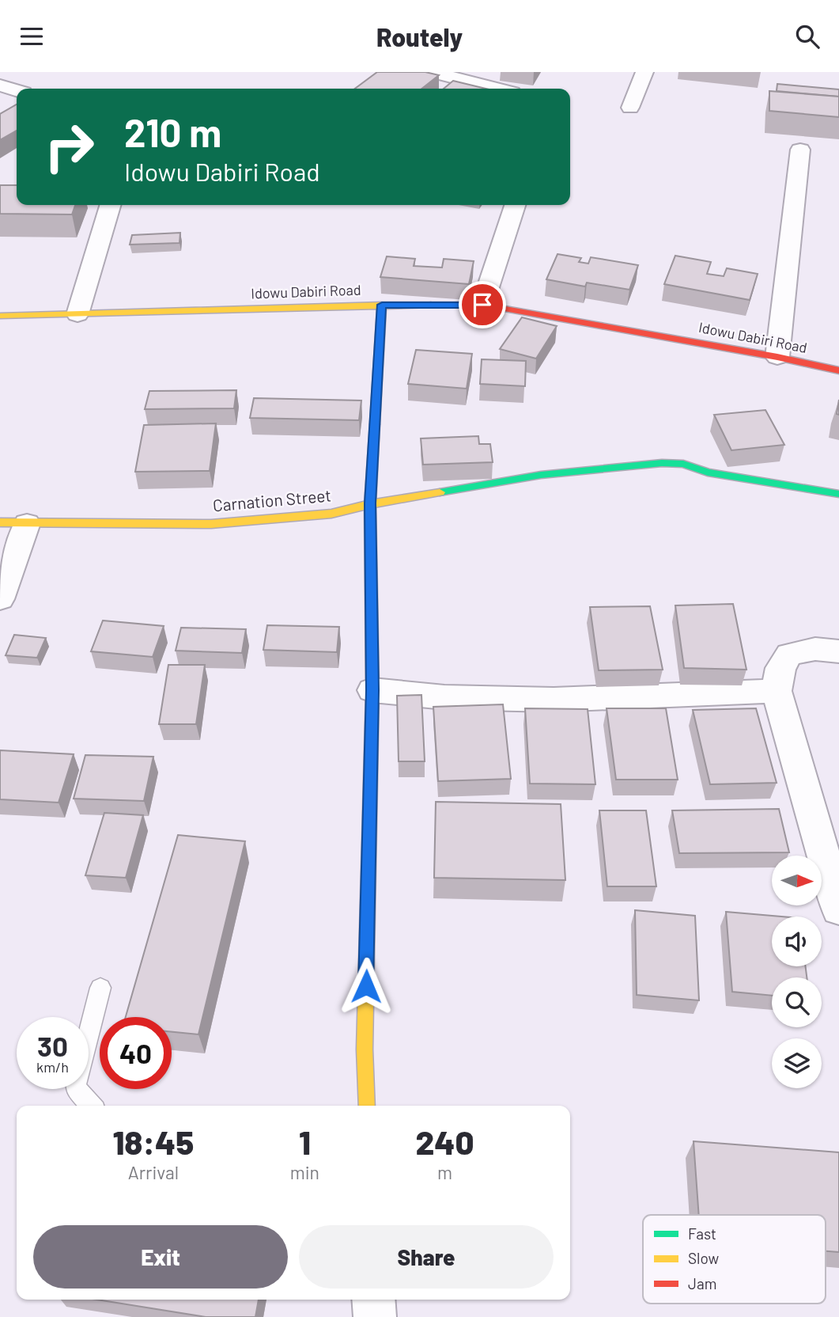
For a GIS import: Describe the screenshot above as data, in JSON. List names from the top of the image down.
{
  "streets": {
    "street": ["Idowu Dabiri Road", "Carnation Street"]
  },
  "legend": ["Fast", "Slow", "Jam"],
  "north": "right",
  "page": {
    "header": "Routely",
    "turn": ["210 m", "Idowu Dabiri Road"],
    "speed": "30 km/h",
    "limit": "40",
    "eta": [
      "18:45",
      "Arrival",
      "1",
      "min",
      "240",
      "m"
    ],
    "buttons": ["Exit", "Share"]
  }
}
